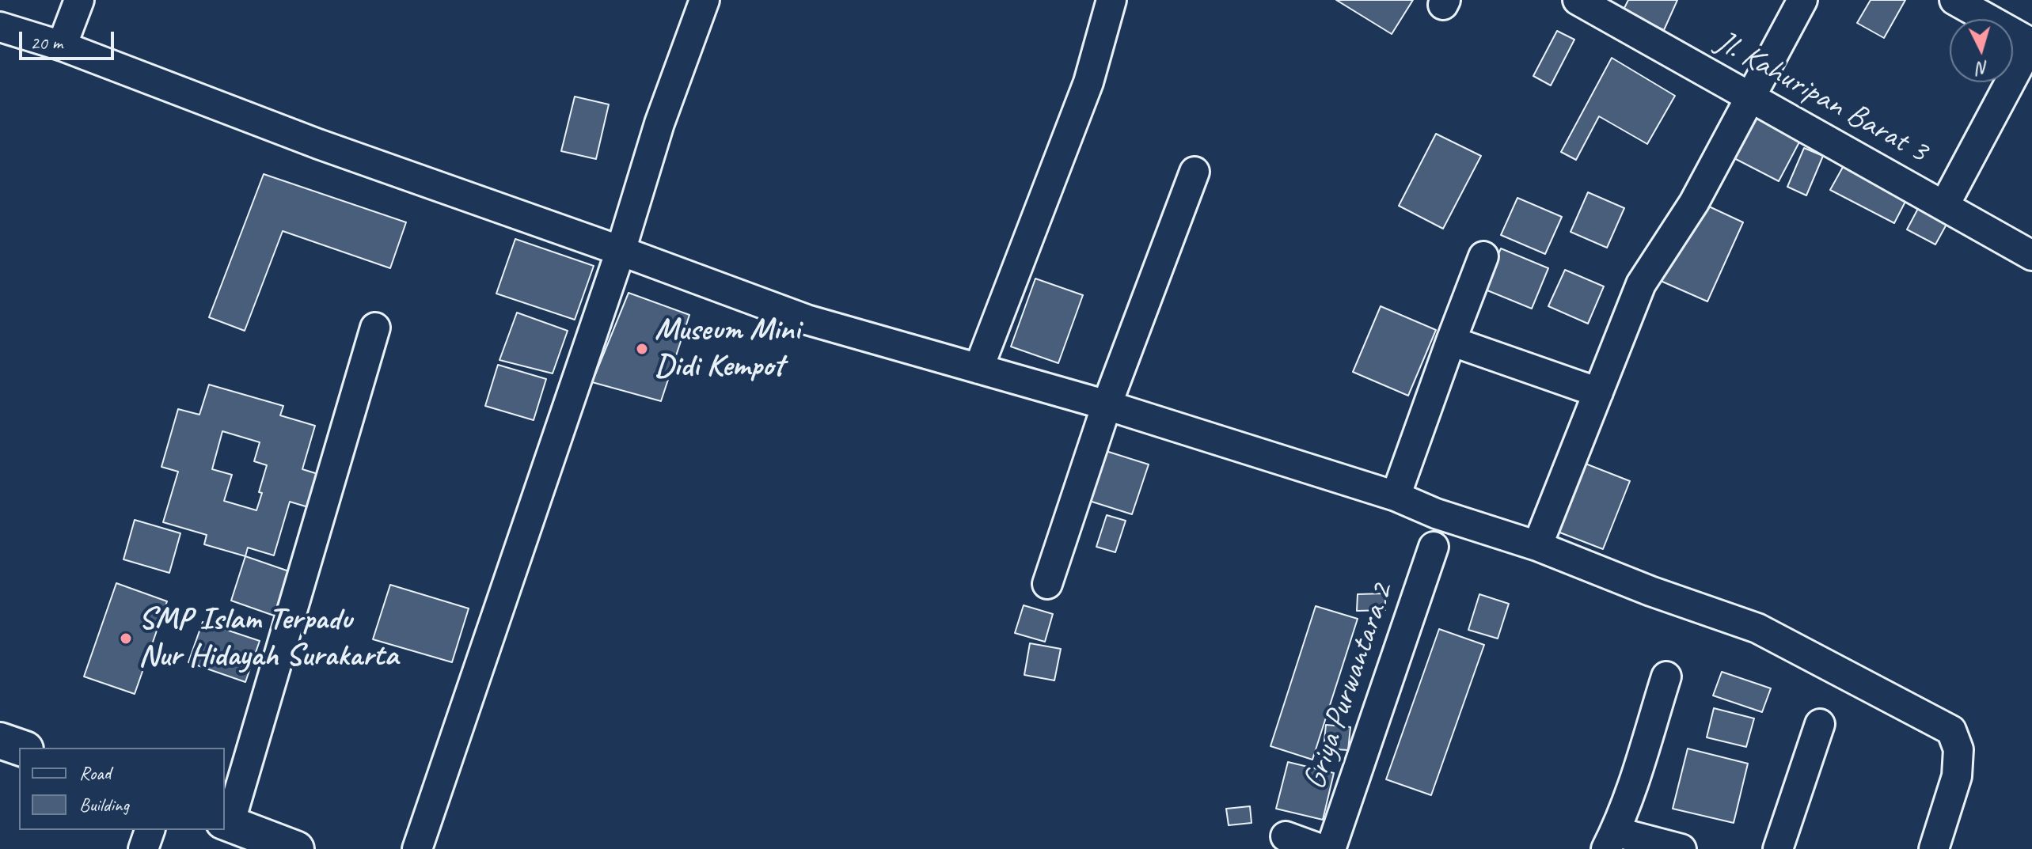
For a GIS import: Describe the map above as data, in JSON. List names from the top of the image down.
{
  "streets": {
    "street": ["Jl. Kahuripan Barat 3", "Griya Purwantara 2"]
  },
  "places": ["Museum Mini Didi Kempot", "SMP Islam Terpadu Nur Hidayah Surakarta"],
  "legend": ["Road", "Building"],
  "scale_bar": "20 m",
  "north": "bottom"
}
